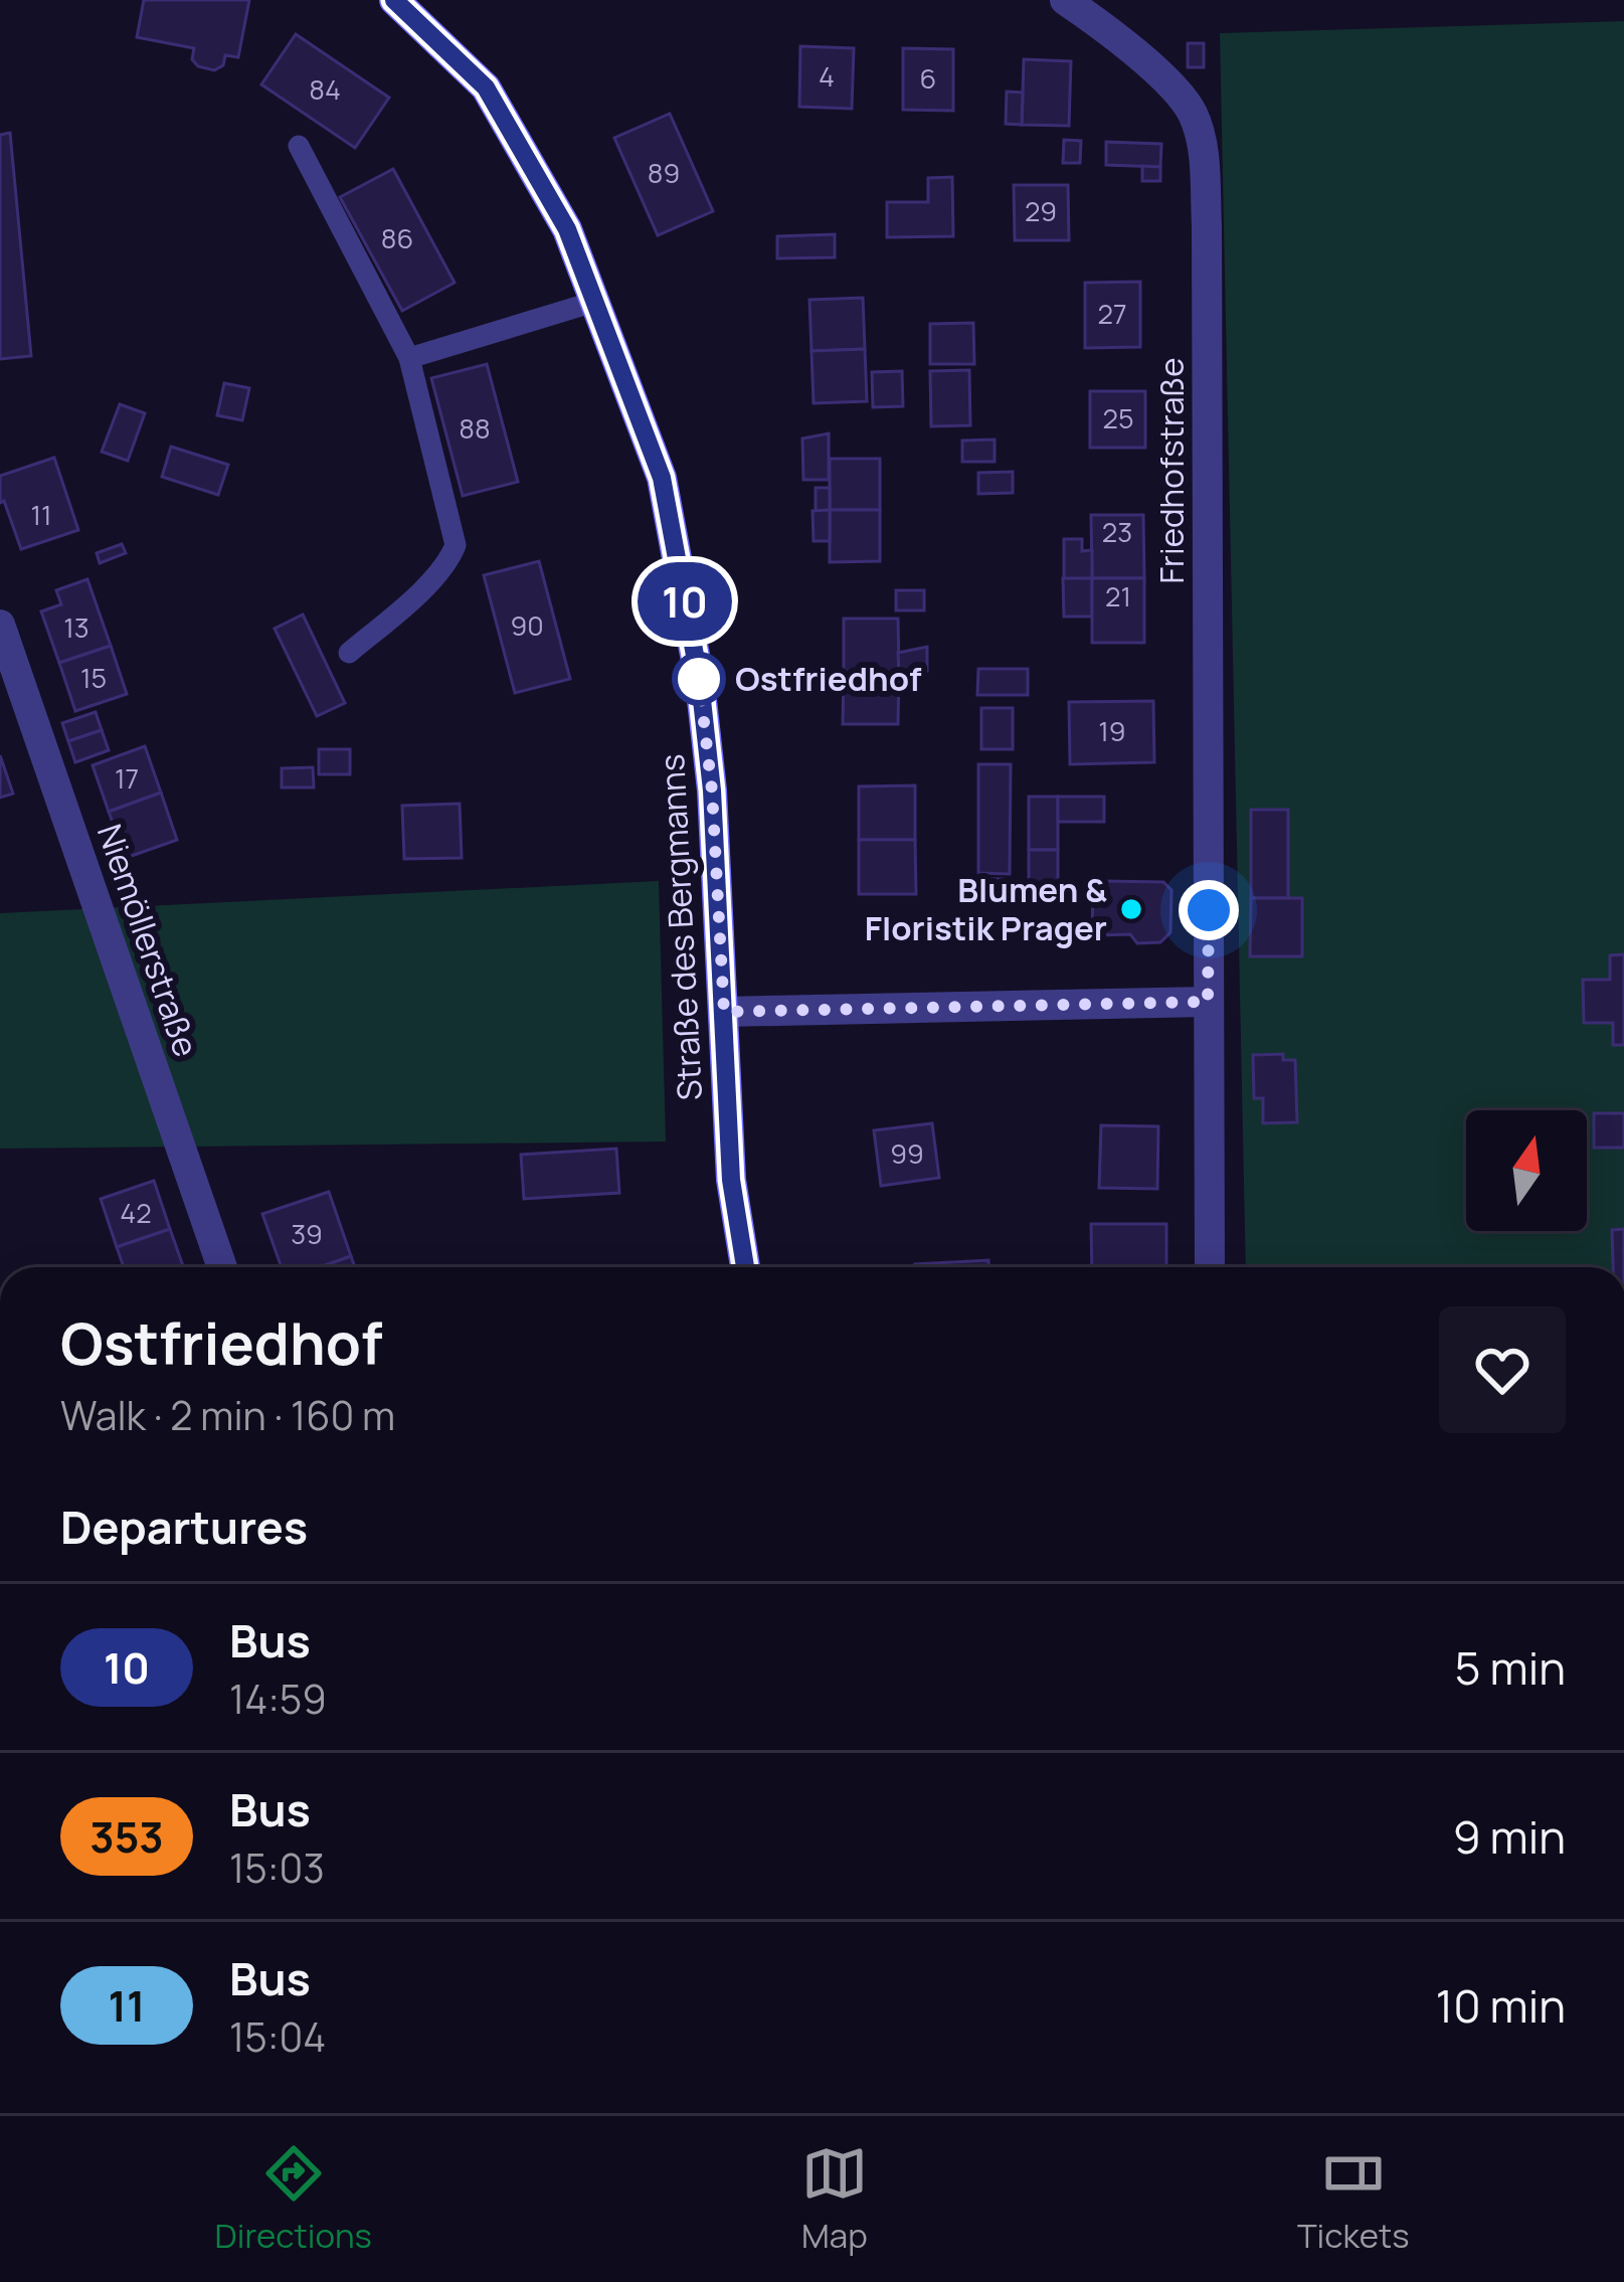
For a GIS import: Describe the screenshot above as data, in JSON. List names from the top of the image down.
{
  "streets": {
    "main road": ["Straße des Bergmanns"],
    "street": ["Friedhofstraße", "Niemöllerstraße"]
  },
  "places": ["Ostfriedhof", "Blumen & Floristik Prager"],
  "lines": ["bus line 10"],
  "house_numbers": [
    "4",
    "6",
    "84",
    "89",
    "29",
    "86",
    "27",
    "25",
    "88",
    "11",
    "23",
    "21",
    "90",
    "13",
    "15",
    "19",
    "17",
    "99",
    "42",
    "39"
  ],
  "north": "top",
  "page": {
    "on_map": "10",
    "heading": [
      ["Ostfriedhof", "Walk · 2 min · 160 m"],
      "Departures"
    ],
    "list": [
      {
        "mark": "10",
        "name": "Bus",
        "note": "14:59",
        "value": "5 min"
      },
      {
        "mark": "353",
        "name": "Bus",
        "note": "15:03",
        "value": "9 min"
      },
      {
        "mark": "11",
        "name": "Bus",
        "note": "15:04",
        "value": "10 min"
      }
    ],
    "tabs": ["Directions", "Map", "Tickets"]
  }
}
